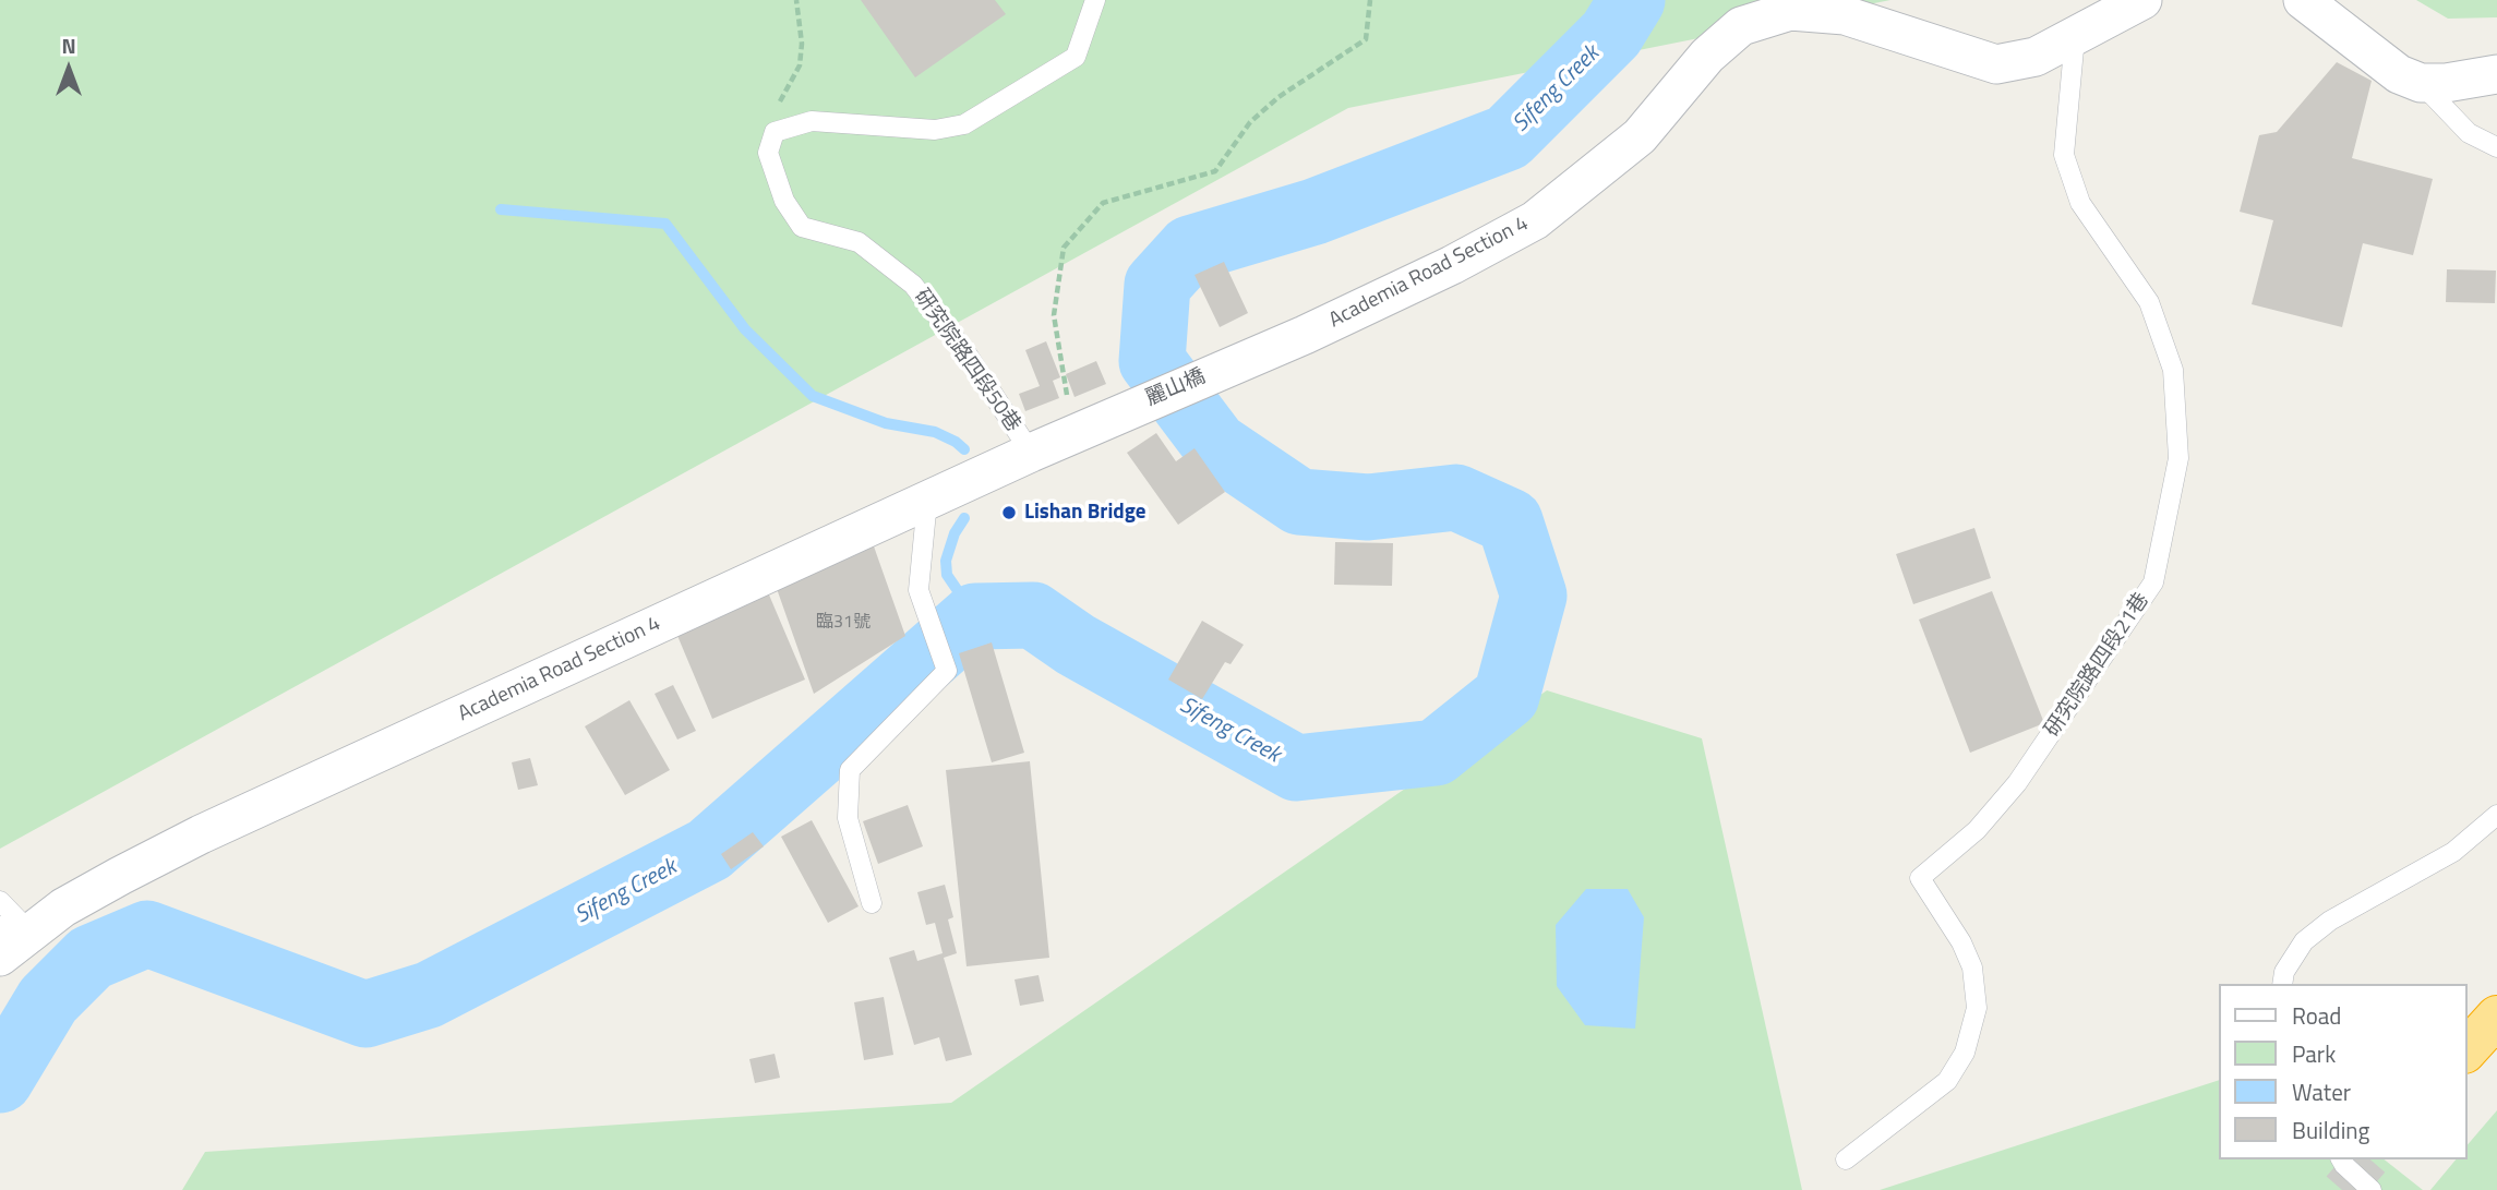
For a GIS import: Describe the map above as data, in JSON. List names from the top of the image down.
{
  "streets": {
    "street": ["Academia Road Section 4", "麗山橋"],
    "lane": ["研究院路四段50巷", "研究院路四段21巷"]
  },
  "crossings": [
    ["Academia Road Section 4", "研究院路四段50巷"],
    ["Academia Road Section 4", "麗山橋"],
    ["Academia Road Section 4", "研究院路四段21巷"]
  ],
  "water": ["Sifeng Creek"],
  "places": ["Lishan Bridge"],
  "house_numbers": ["臨31號"],
  "legend": [
    "Road",
    "Park",
    "Water",
    "Building"
  ],
  "north": "top"
}
